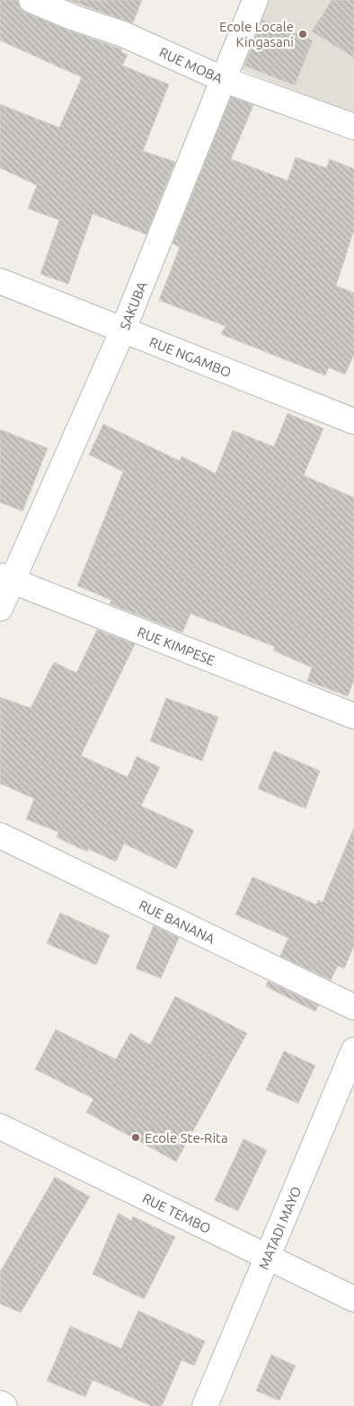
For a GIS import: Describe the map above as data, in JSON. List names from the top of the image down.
{
  "streets": {
    "street": [
      "RUE MOBA",
      "SAKUBA",
      "RUE NGAMBO",
      "RUE KIMPESE",
      "RUE BANANA",
      "RUE TEMBO",
      "MATADI MAYO"
    ]
  },
  "crossings": [
    ["RUE MOBA", "SAKUBA"],
    ["SAKUBA", "RUE NGAMBO"],
    ["SAKUBA", "RUE KIMPESE"],
    ["RUE TEMBO", "MATADI MAYO"]
  ],
  "places": ["Ecole Locale Kingasani", "Ecole Ste-Rita"]
}
